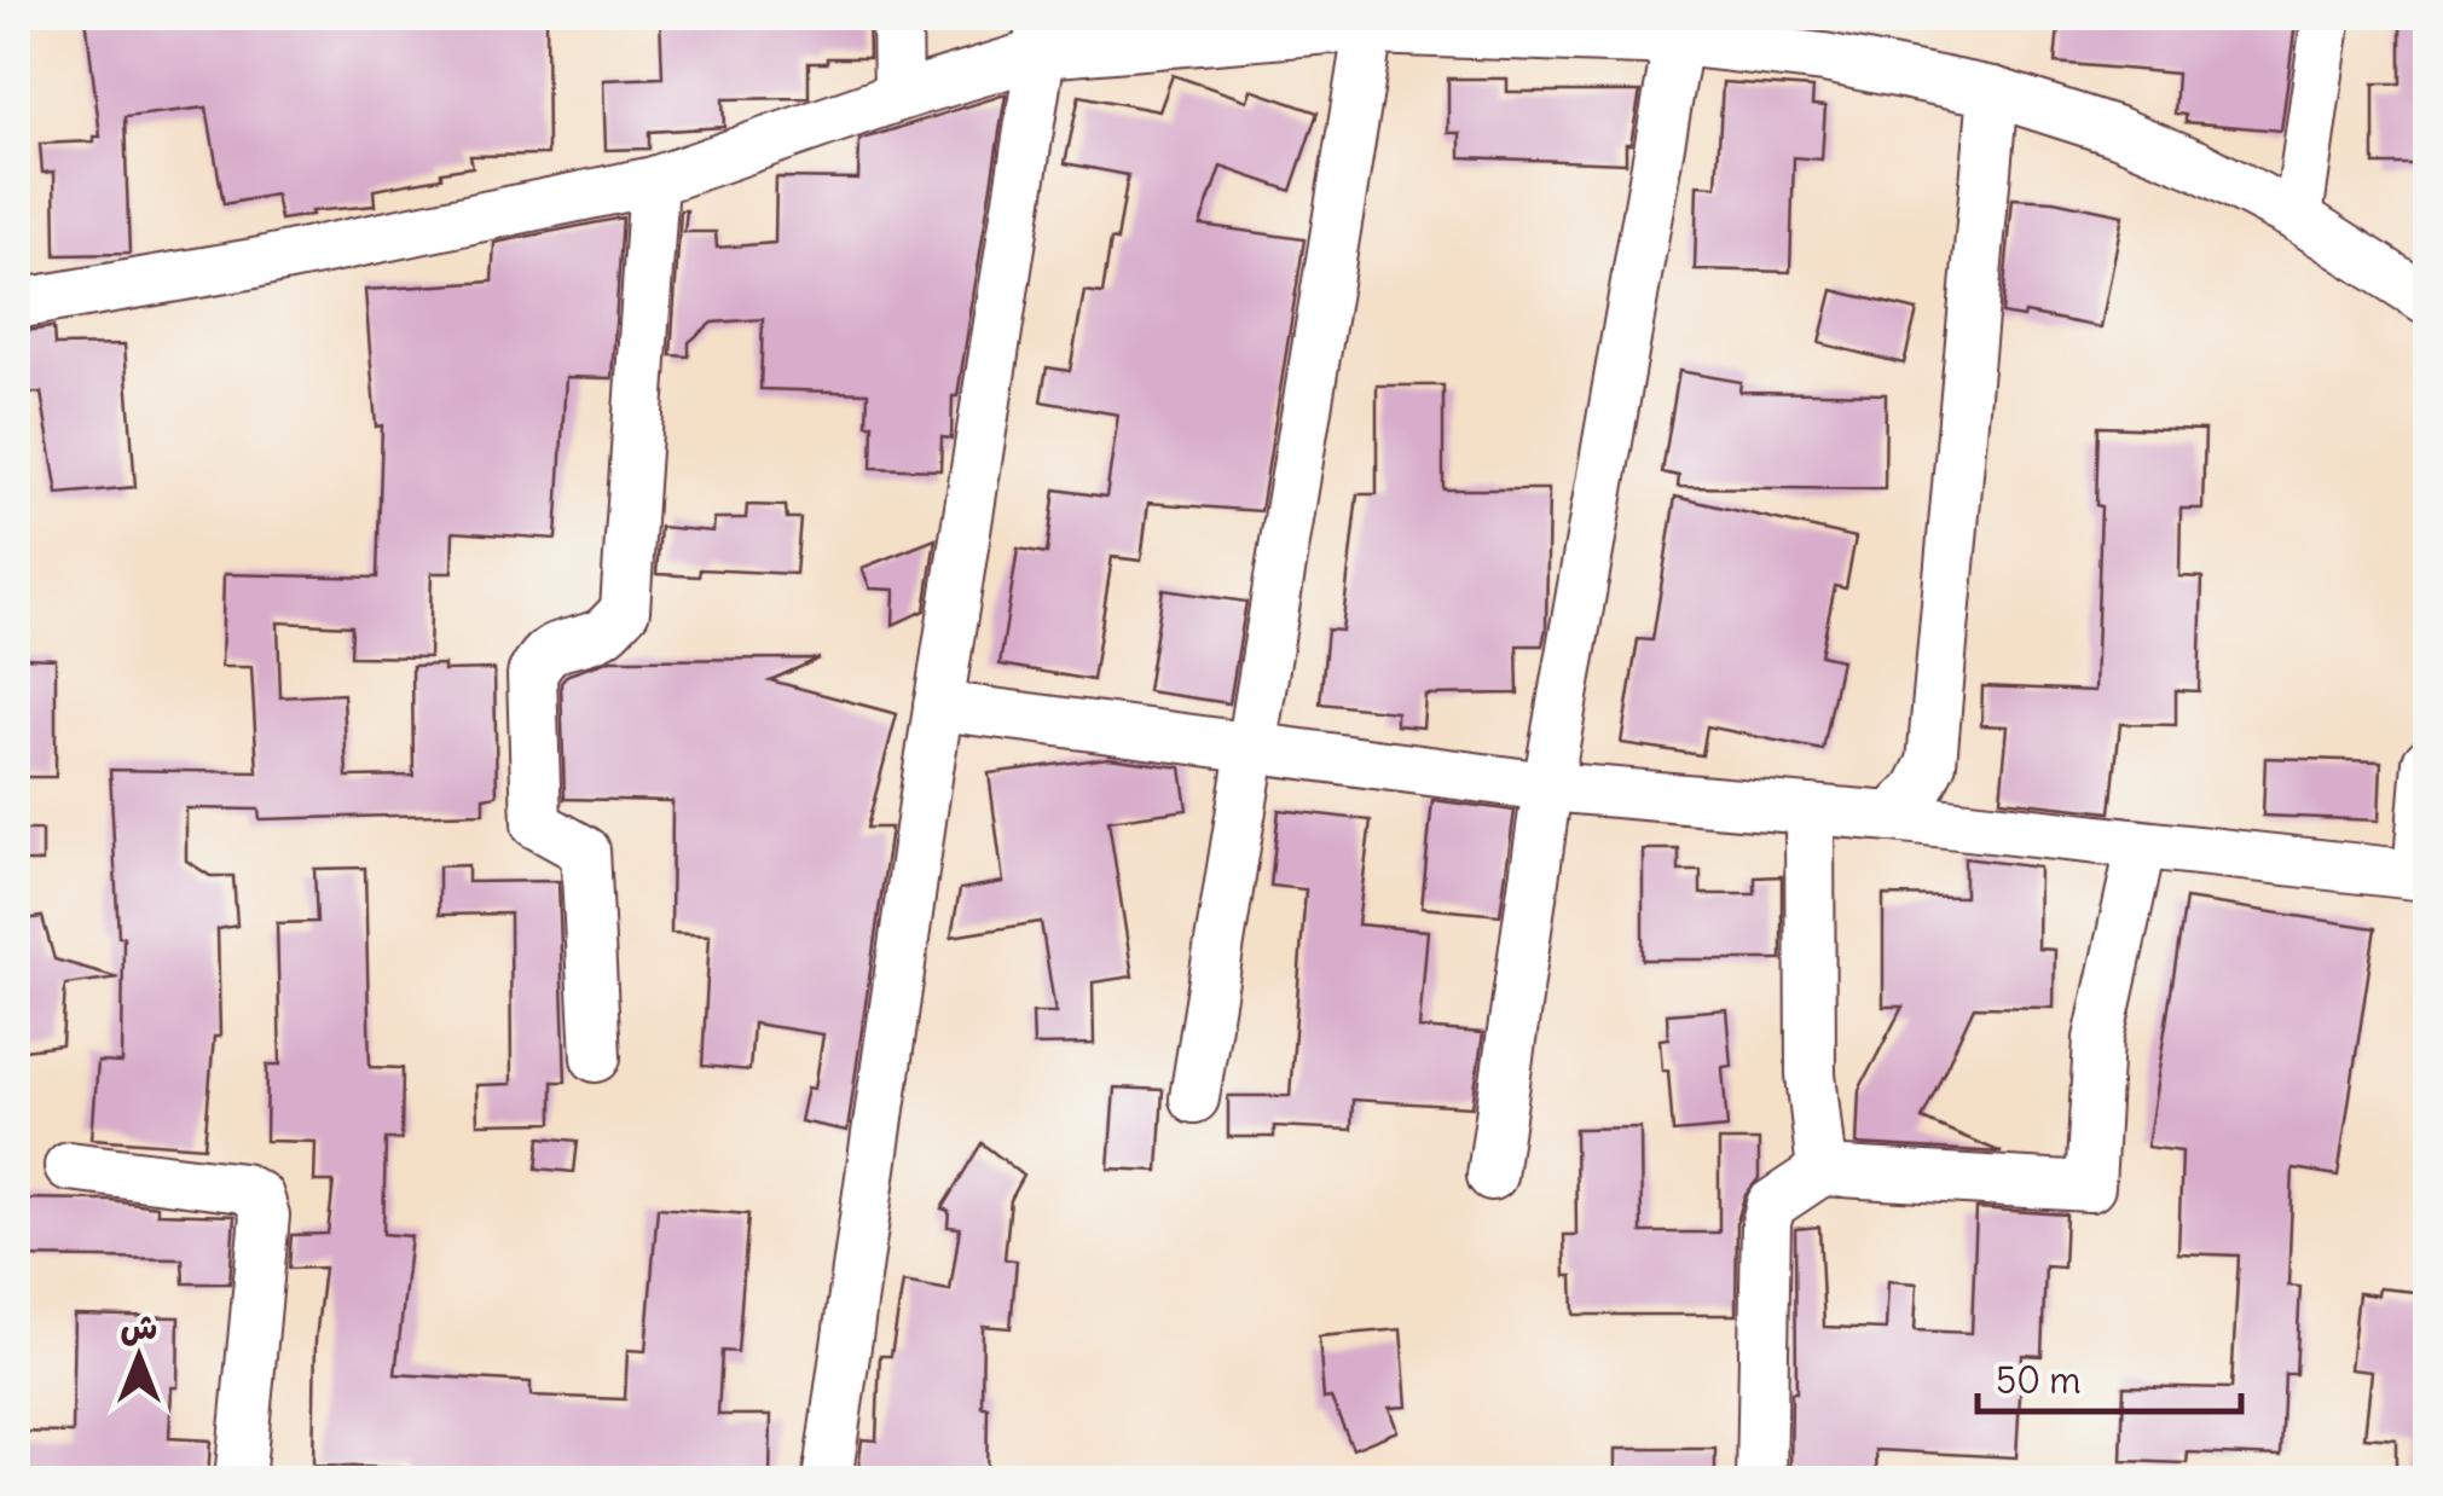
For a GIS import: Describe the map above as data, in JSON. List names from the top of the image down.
{
  "scale_bar": "50 m",
  "north": "top"
}
